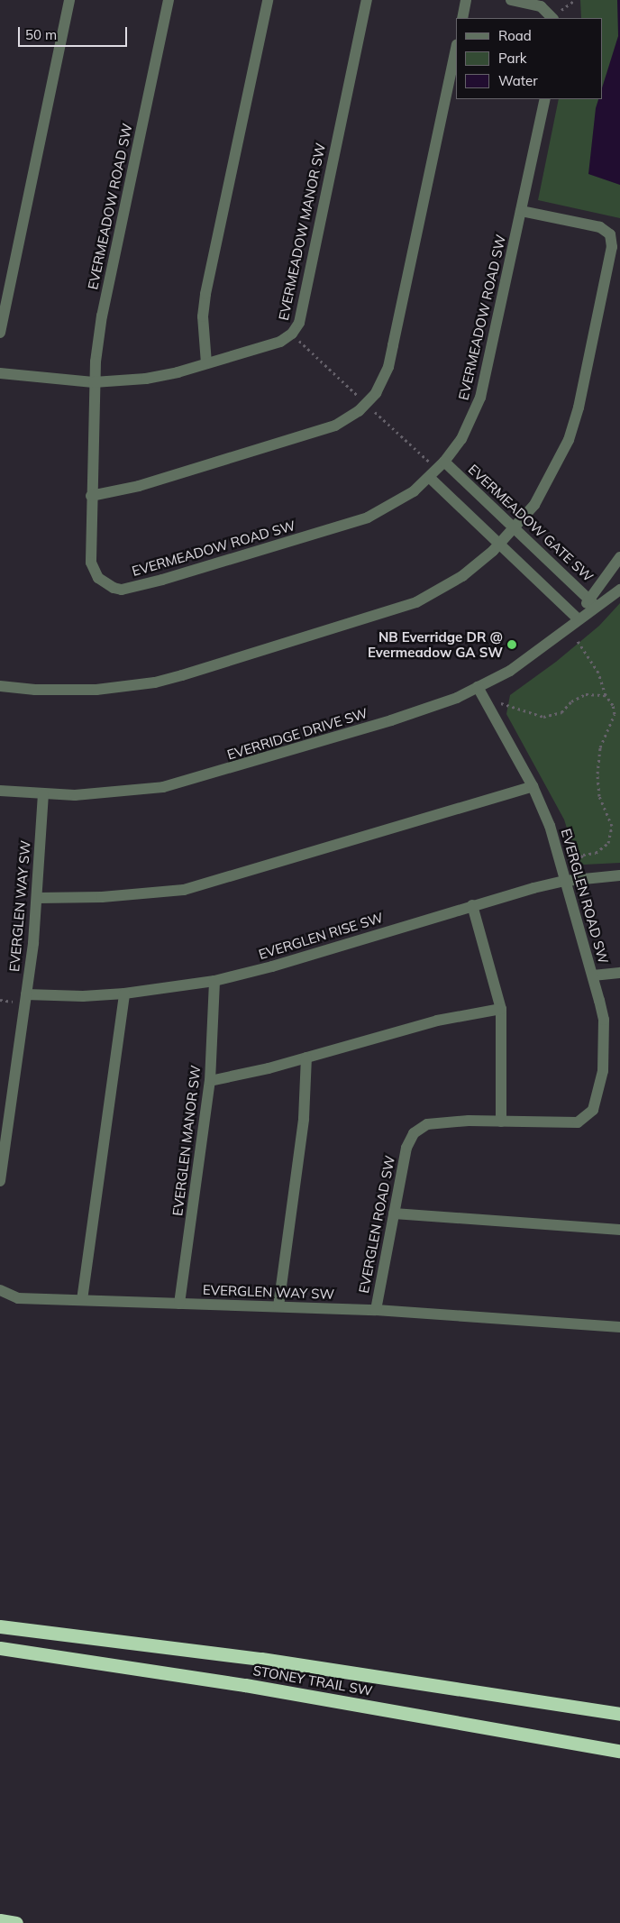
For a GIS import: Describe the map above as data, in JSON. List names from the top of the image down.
{
  "streets": {
    "highway": ["STONEY TRAIL SW"],
    "street": [
      "EVERMEADOW ROAD SW",
      "EVERMEADOW MANOR SW",
      "EVERMEADOW GATE SW",
      "EVERRIDGE DRIVE SW",
      "EVERGLEN ROAD SW",
      "EVERGLEN WAY SW",
      "EVERGLEN RISE SW",
      "EVERGLEN MANOR SW"
    ]
  },
  "crossings": [
    ["EVERMEADOW ROAD SW", "EVERMEADOW MANOR SW"],
    ["EVERMEADOW ROAD SW", "EVERMEADOW GATE SW"],
    ["EVERMEADOW GATE SW", "EVERRIDGE DRIVE SW"],
    ["EVERRIDGE DRIVE SW", "EVERGLEN ROAD SW"],
    ["EVERRIDGE DRIVE SW", "EVERGLEN WAY SW"],
    ["EVERGLEN ROAD SW", "EVERGLEN WAY SW"],
    ["EVERGLEN ROAD SW", "EVERGLEN RISE SW"],
    ["EVERGLEN WAY SW", "EVERGLEN RISE SW"],
    ["EVERGLEN WAY SW", "EVERGLEN MANOR SW"],
    ["EVERGLEN RISE SW", "EVERGLEN MANOR SW"]
  ],
  "places": ["NB Everridge DR @ Evermeadow GA SW"],
  "legend": ["Road", "Park", "Water"],
  "scale_bar": "50 m"
}
